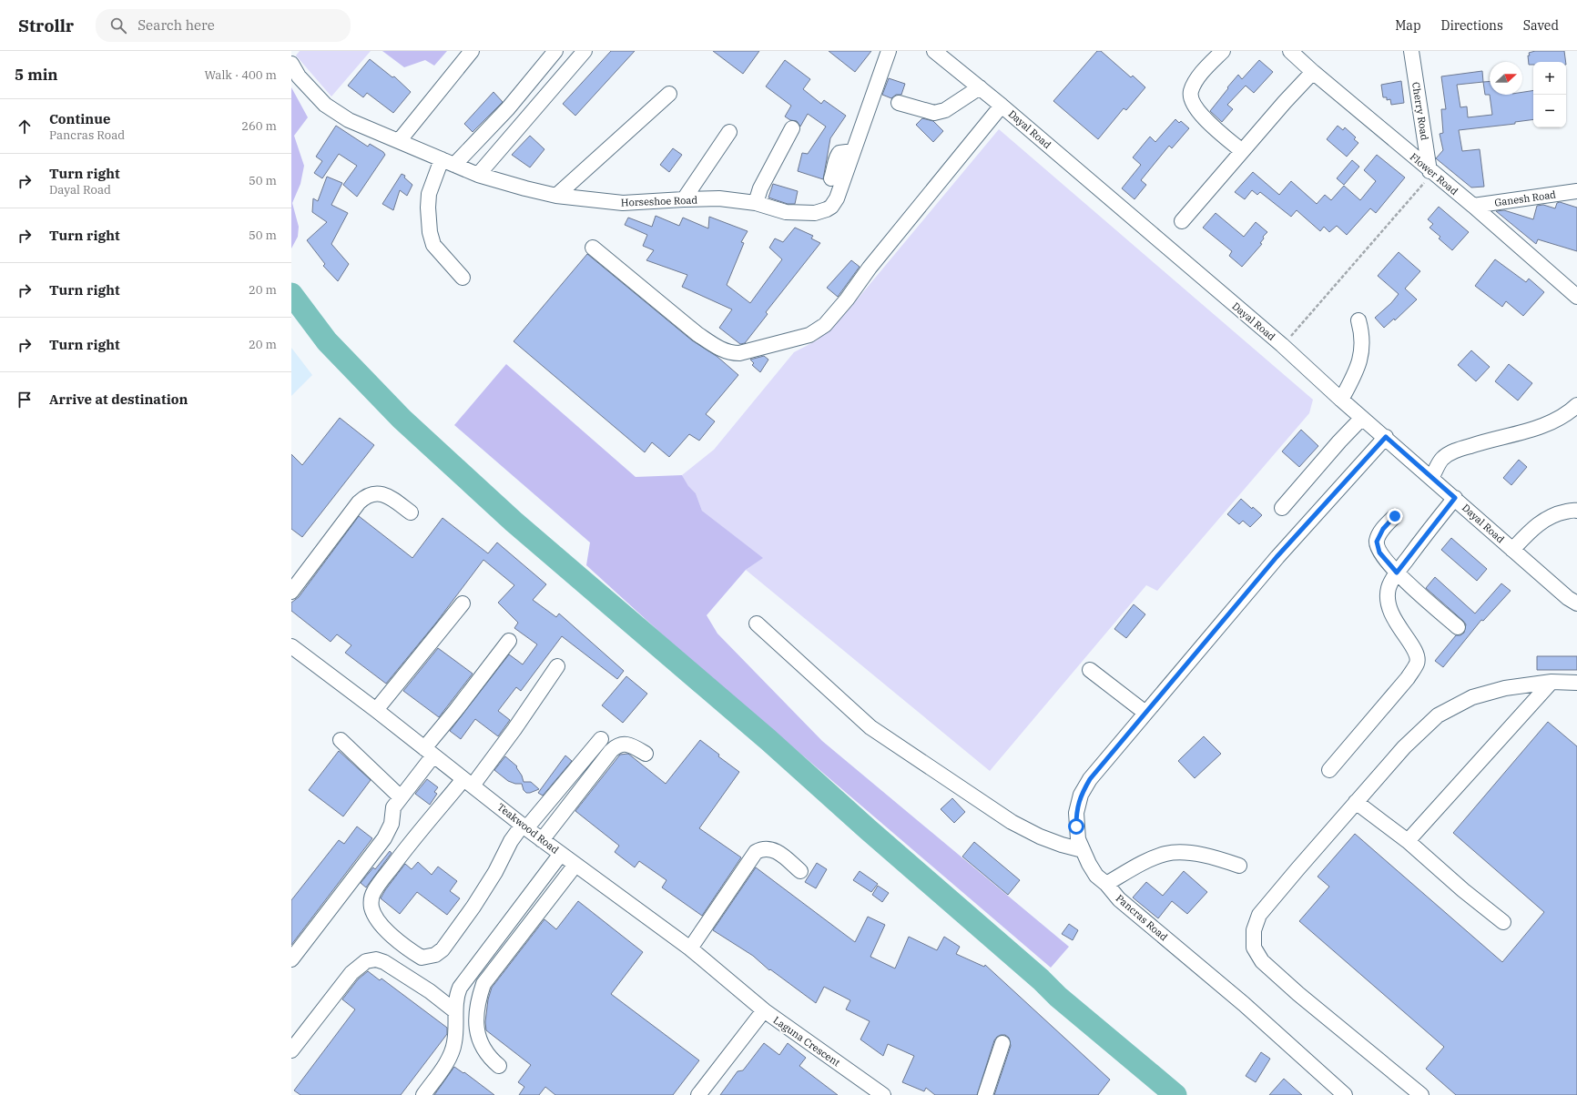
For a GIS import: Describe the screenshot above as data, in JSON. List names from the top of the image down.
{
  "streets": {
    "street": [
      "Cherry Road",
      "Dayal Road",
      "Flower Road",
      "Ganesh Road",
      "Horseshoe Road",
      "Teakwood Road",
      "Pancras Road",
      "Laguna Crescent"
    ]
  },
  "crossings": [
    ["Cherry Road", "Flower Road"],
    ["Dayal Road", "Pancras Road"],
    ["Flower Road", "Ganesh Road"],
    ["Teakwood Road", "Laguna Crescent"]
  ],
  "north": "right",
  "page": {
    "header": "Strollr",
    "search": "Search here",
    "nav": ["Map", "Directions", "Saved"],
    "heading": ["5 min", "Walk · 400 m"],
    "map_buttons": ["+", "−"],
    "list": [
      ["Continue", "Pancras Road", "260 m"],
      ["Turn right", "Dayal Road", "50 m"],
      ["Turn right", "50 m"],
      ["Turn right", "20 m"],
      ["Turn right", "20 m"],
      "Arrive at destination"
    ]
  }
}
